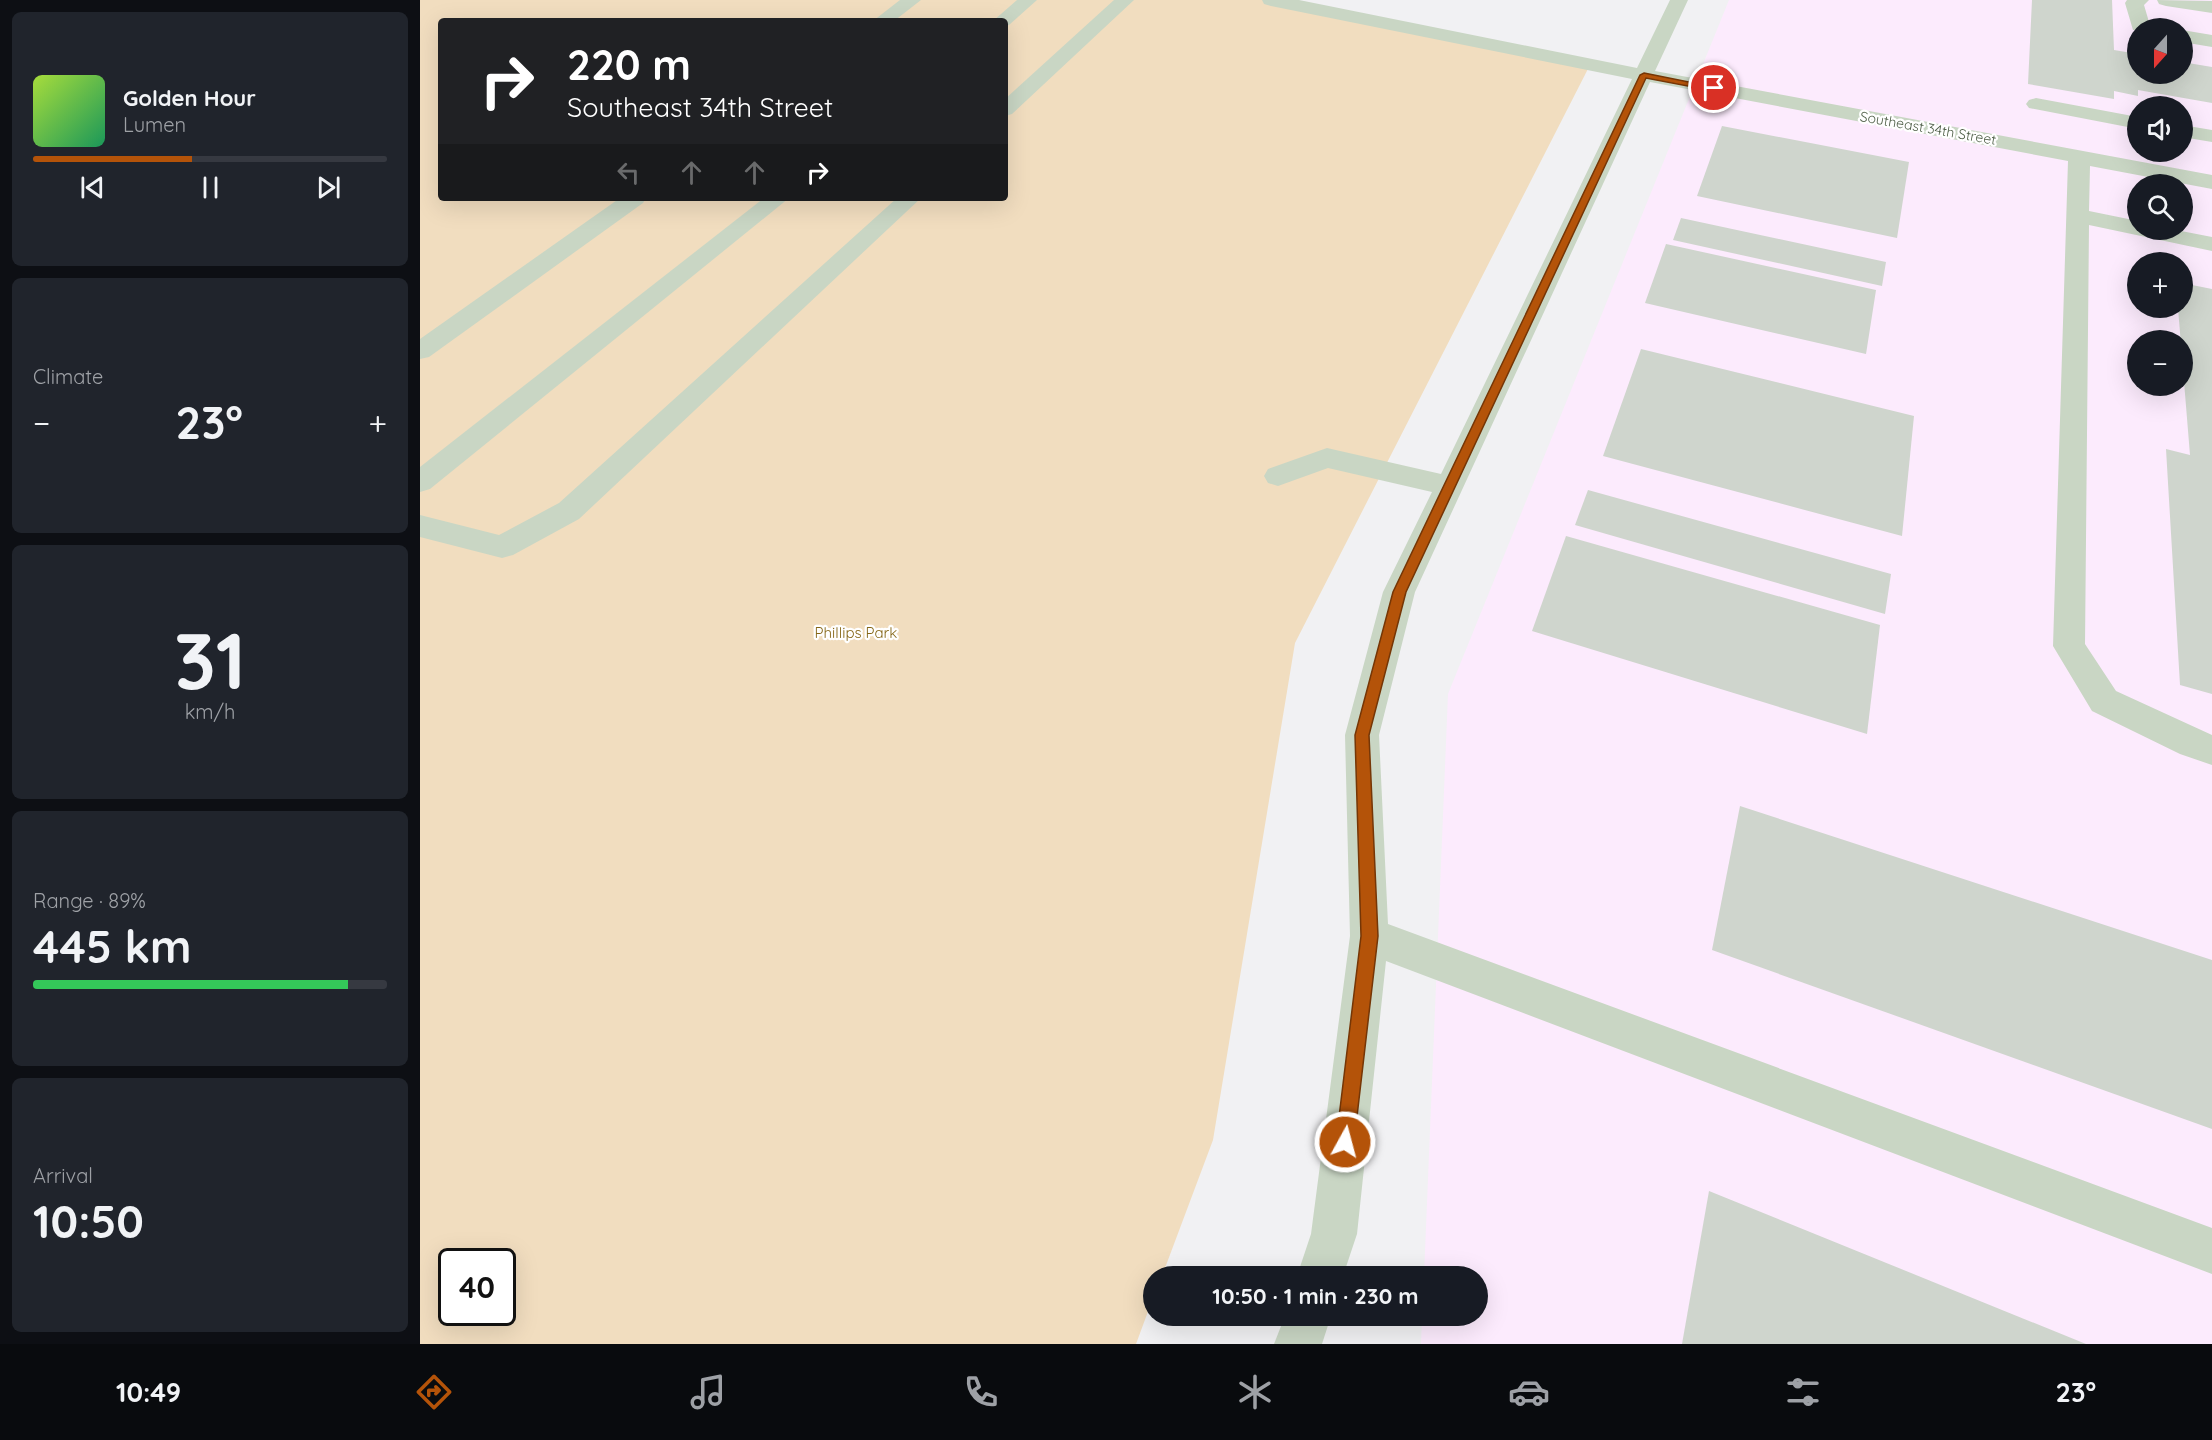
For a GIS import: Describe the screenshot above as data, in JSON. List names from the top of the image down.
{
  "streets": {
    "street": ["Southeast 34th Street"]
  },
  "parks": ["Phillips Park"],
  "north": "bottom",
  "page": {
    "map_buttons": ["+", "−"],
    "turn": ["220 m", "Southeast 34th Street"],
    "song": ["Golden Hour", "Lumen"],
    "tile": [
      "Climate",
      ["31", "km/h"],
      ["Range · 89%", "445 km"],
      ["Arrival", "10:50"]
    ],
    "heat": ["−", "23°", "+"],
    "limit": "40",
    "trip": "10:50 · 1 min · 230 m",
    "tabs": ["10:49", "23°"]
  }
}
